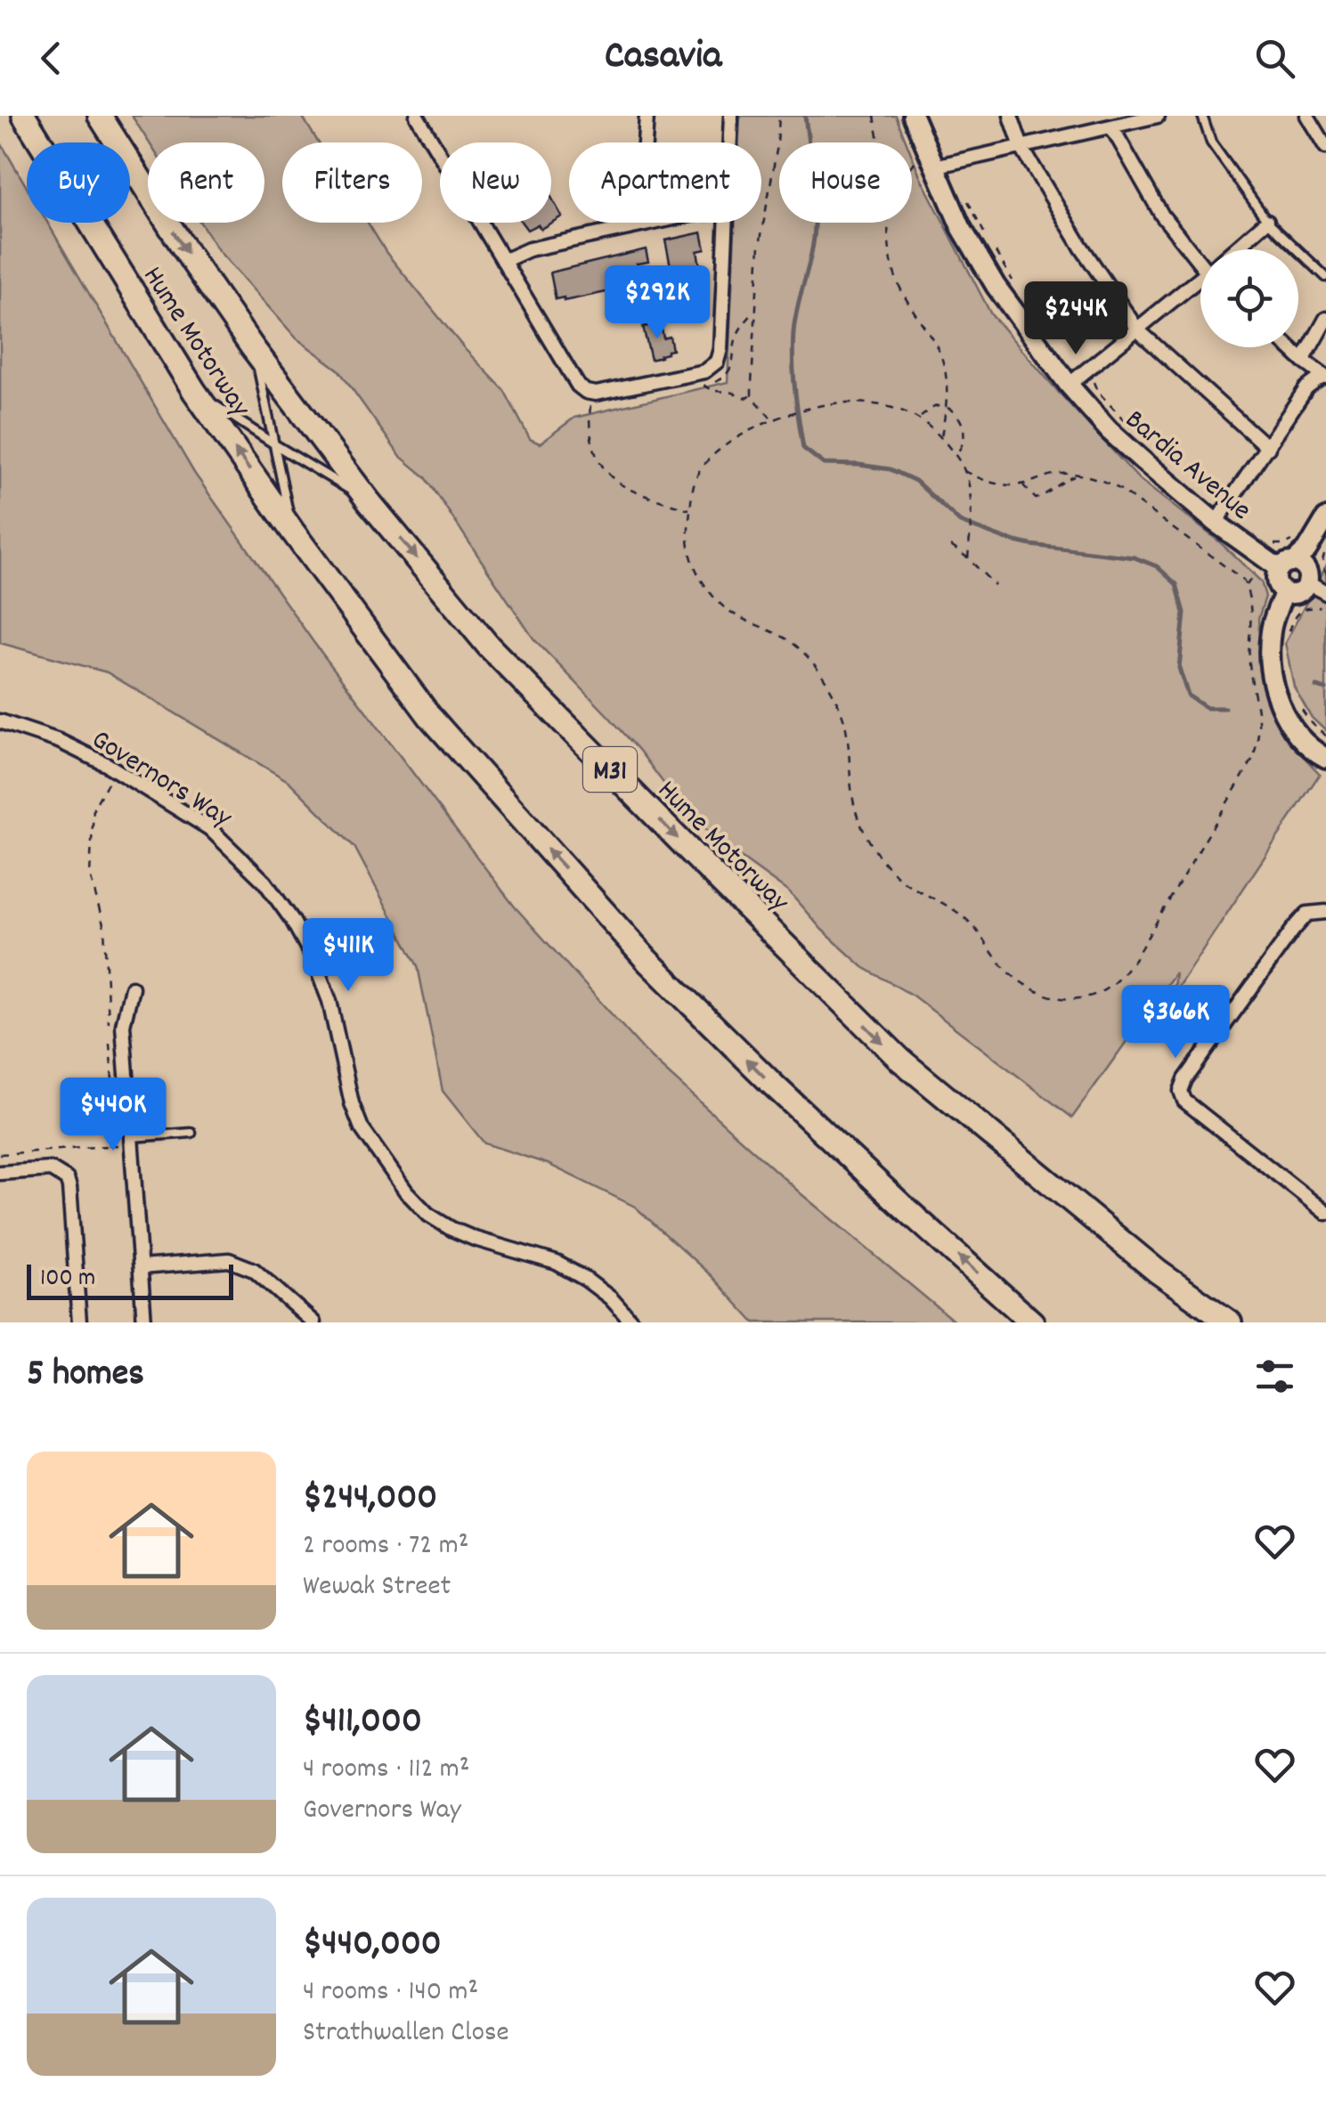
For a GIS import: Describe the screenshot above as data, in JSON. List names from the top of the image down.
{
  "streets": {
    "highway": ["Hume Motorway", "M31"],
    "street": ["Bardia Avenue", "Governors Way"]
  },
  "scale_bar": "100 m",
  "page": {
    "header": "Casavia",
    "chip": [
      "Buy",
      "Rent",
      "Filters",
      "New",
      "Apartment",
      "House"
    ],
    "price": [
      "$292K",
      "$244K",
      "$411K",
      "$366K",
      "$440K"
    ],
    "scale": "100 m",
    "heading": "5 homes",
    "list": [
      {
        "name": "$244,000",
        "note": "2 rooms · 72 m² · Wewak Street"
      },
      {
        "name": "$411,000",
        "note": "4 rooms · 112 m² · Governors Way"
      },
      {
        "name": "$440,000",
        "note": "4 rooms · 140 m² · Strathwallen Close"
      }
    ]
  }
}
